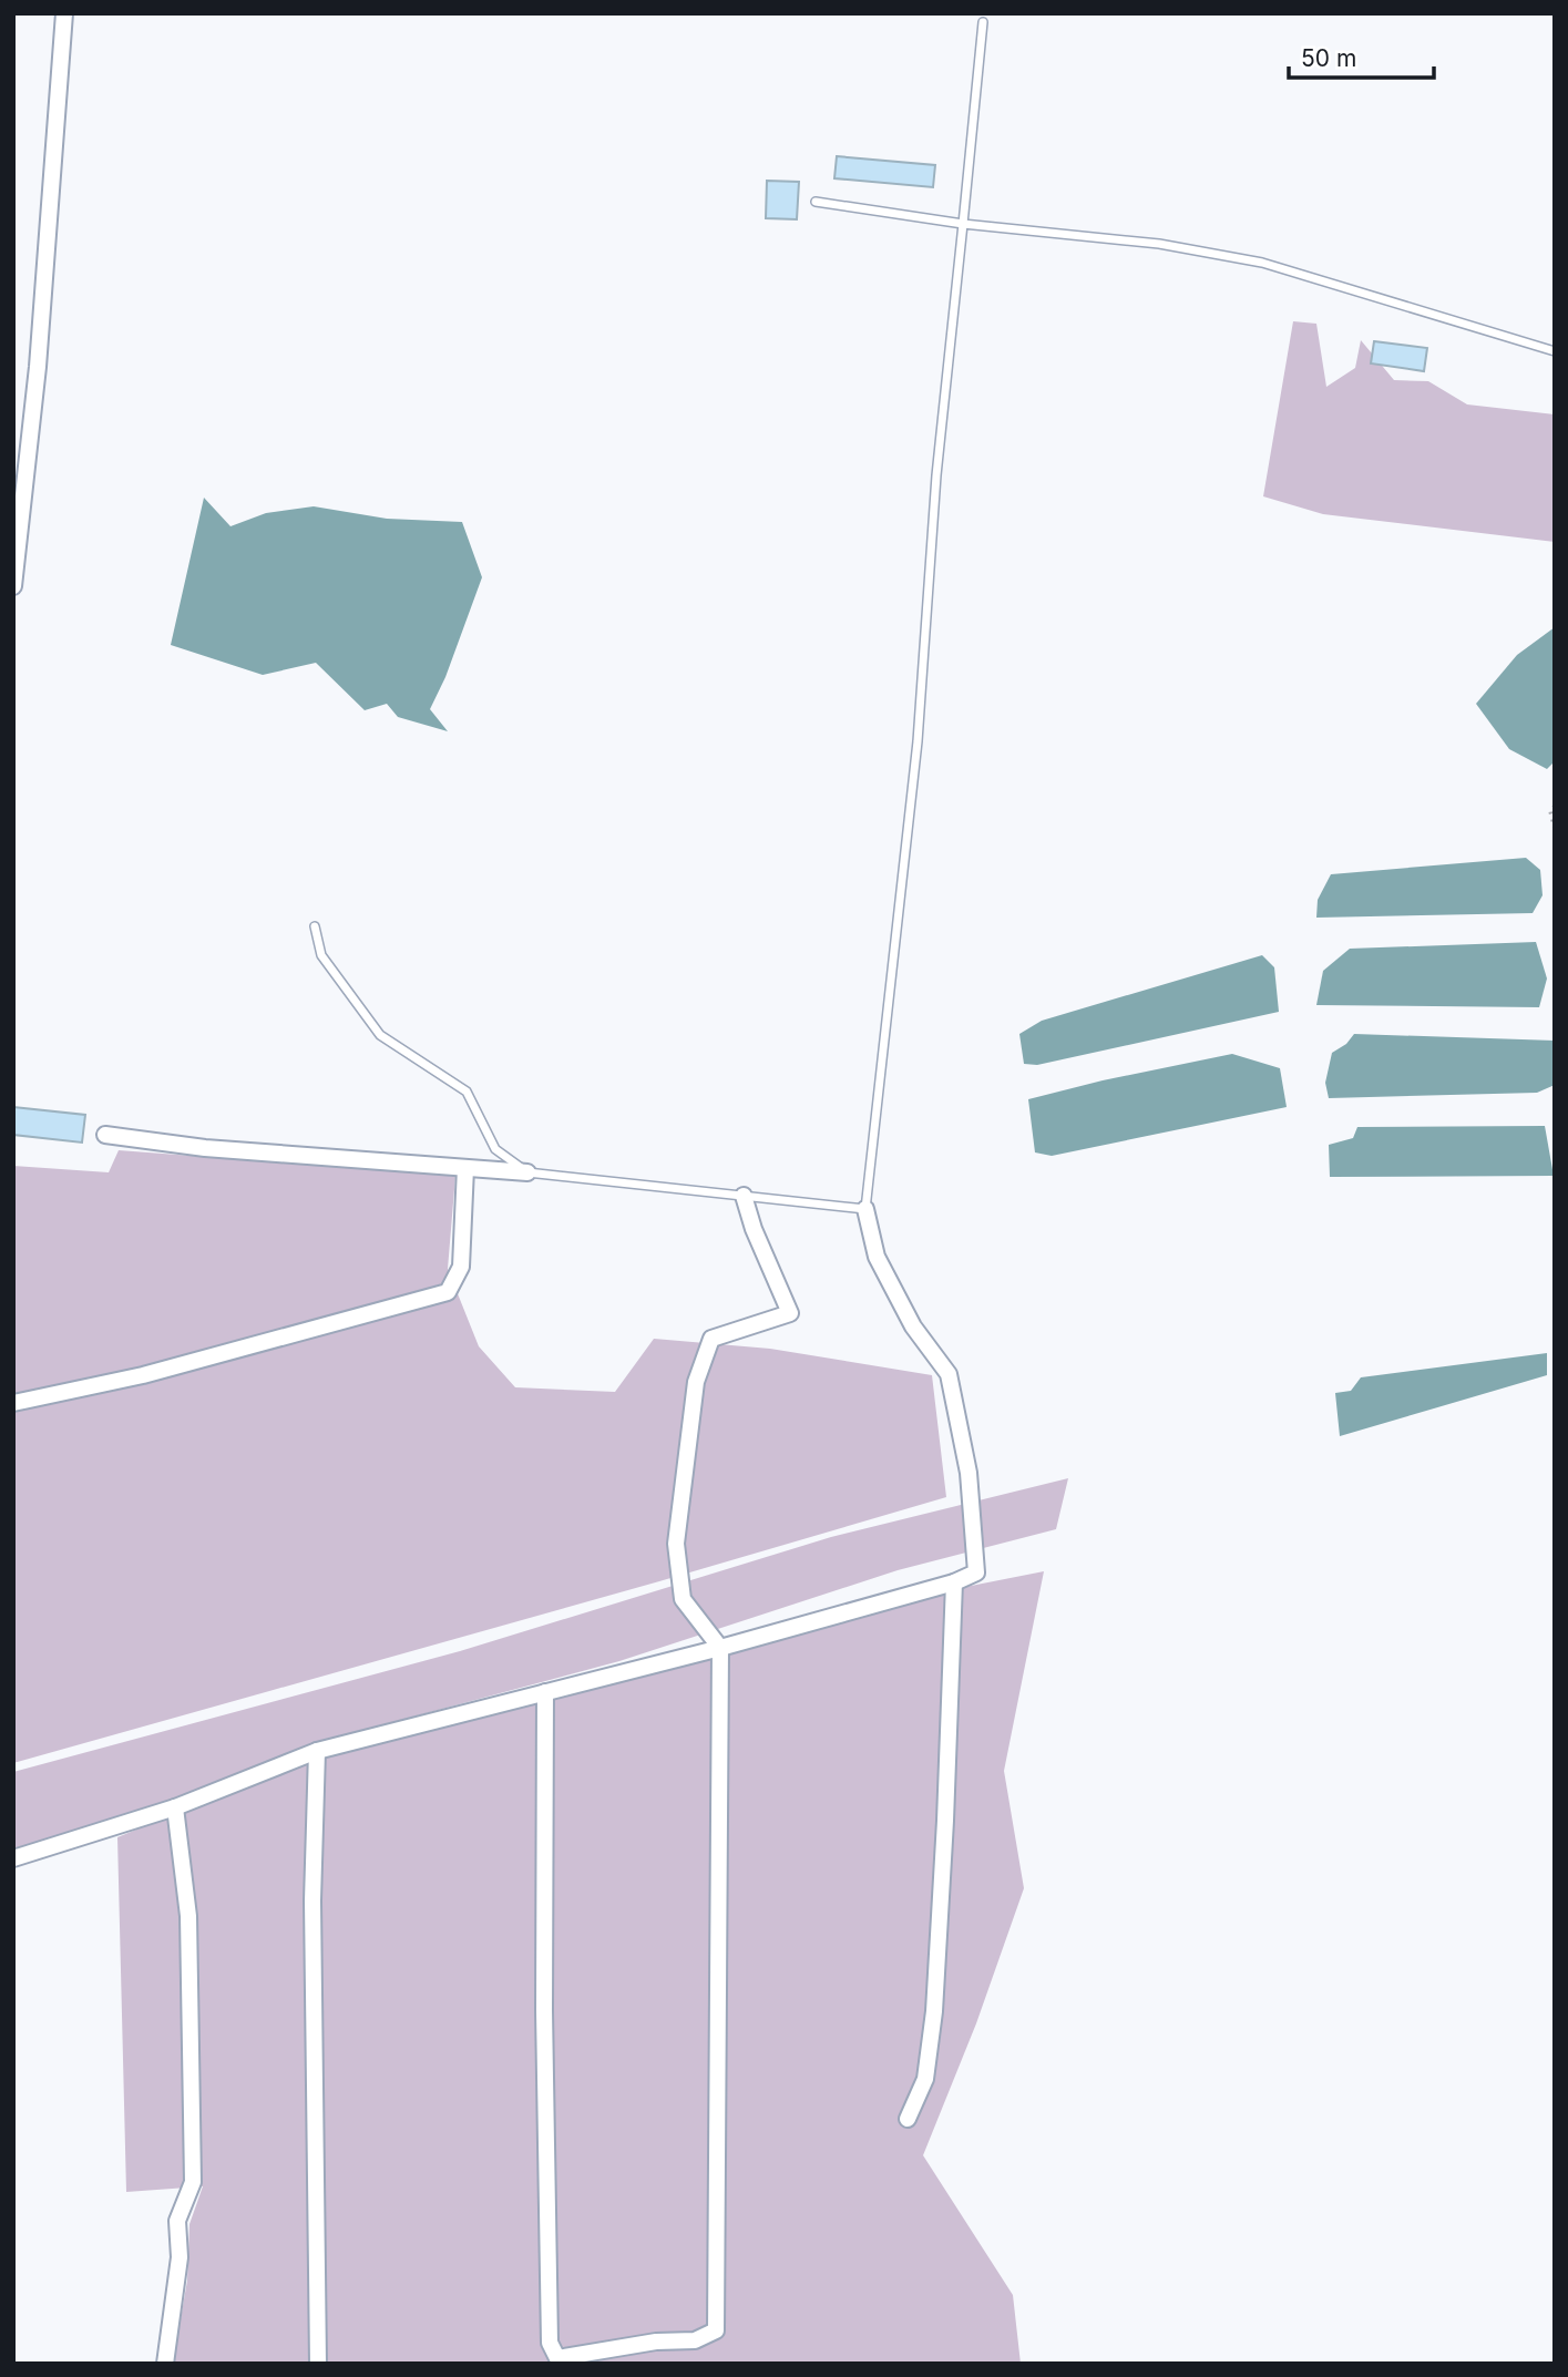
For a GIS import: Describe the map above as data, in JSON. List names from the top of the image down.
{
  "scale_bar": "50 m"
}
